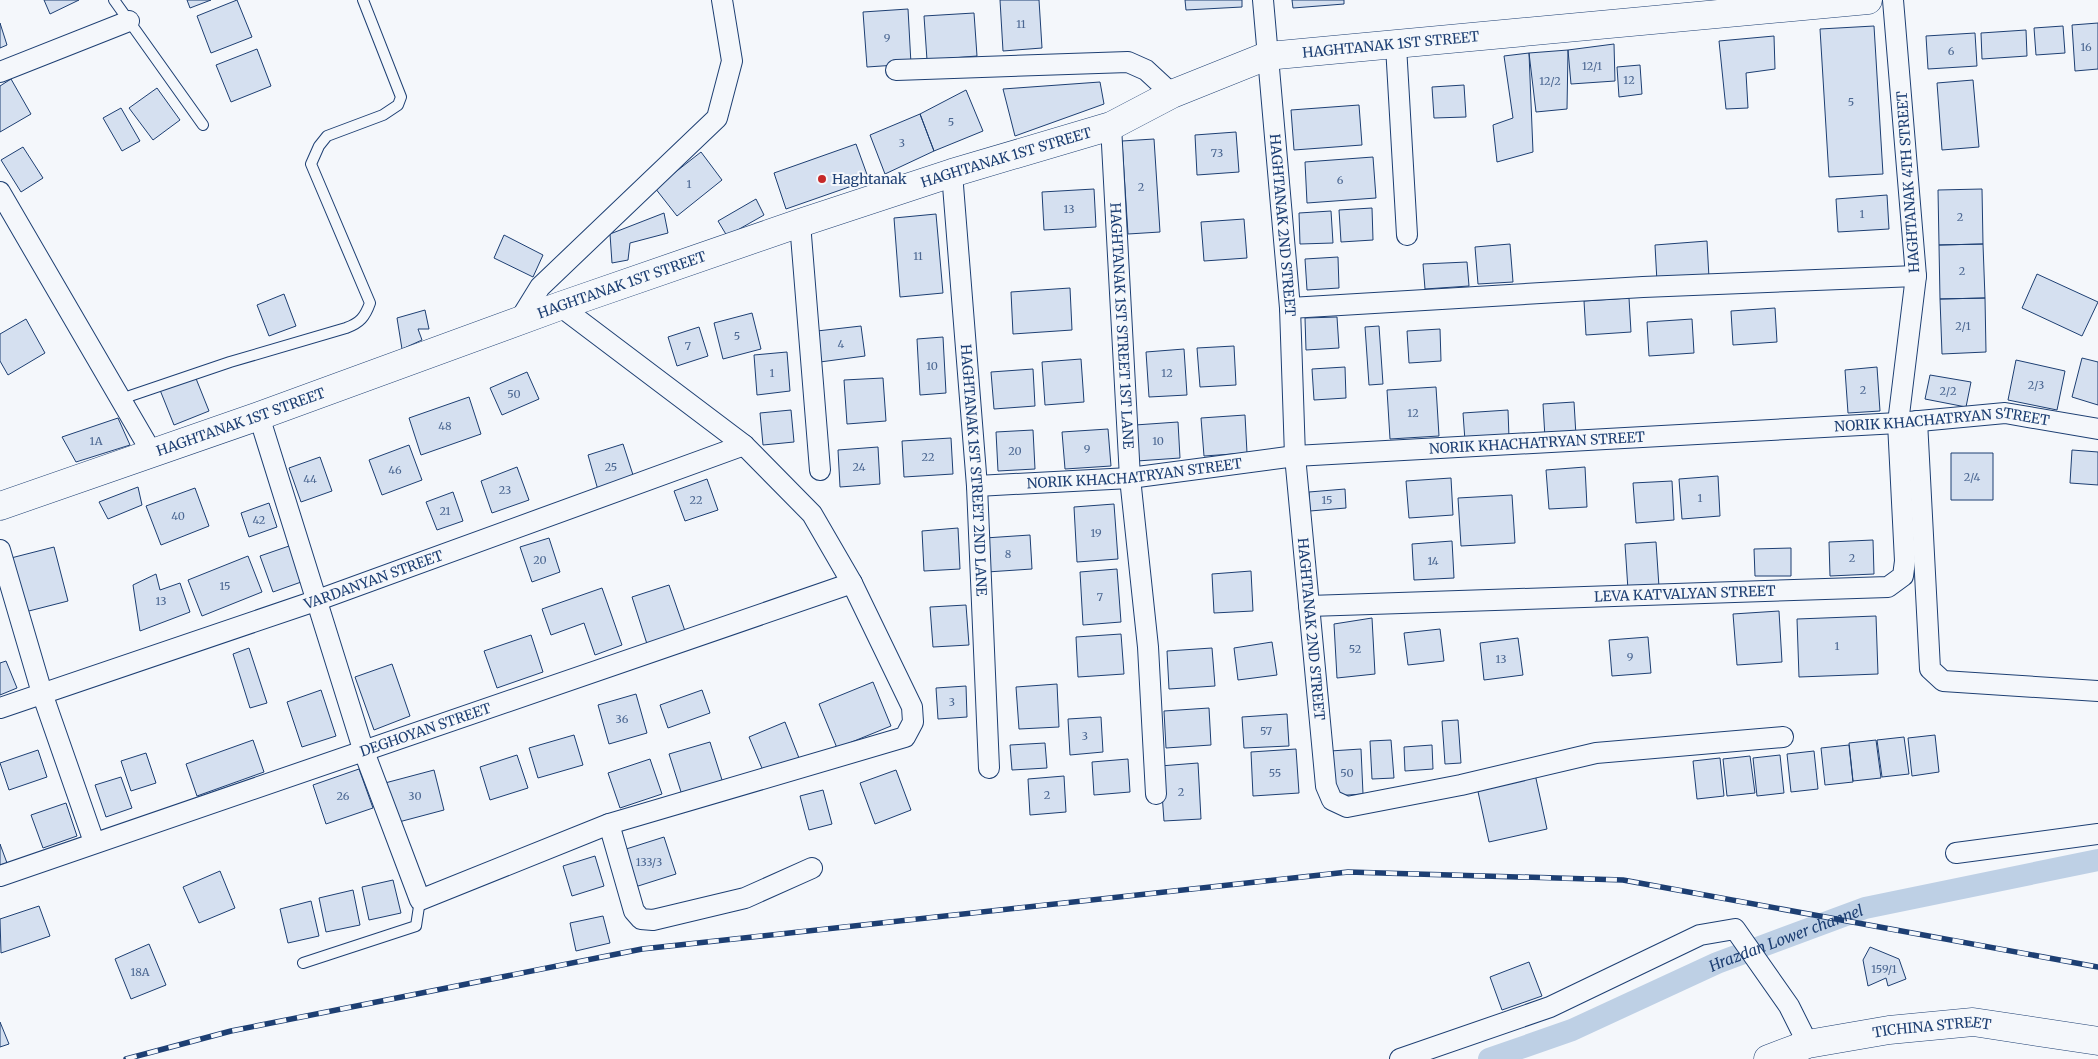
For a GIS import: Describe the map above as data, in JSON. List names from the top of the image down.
{
  "streets": {
    "main road": ["HAGHTANAK 1ST STREET", "TICHINA STREET"],
    "street": [
      "HAGHTANAK 4TH STREET",
      "HAGHTANAK 2ND STREET",
      "HAGHTANAK 1ST STREET 1ST LANE",
      "NORIK KHACHATRYAN STREET",
      "HAGHTANAK 1ST STREET 2ND LANE",
      "VARDANYAN STREET",
      "LEVA KATVALYAN STREET",
      "DEGHOYAN STREET"
    ]
  },
  "crossings": [
    ["HAGHTANAK 1ST STREET", "HAGHTANAK 2ND STREET"],
    ["HAGHTANAK 1ST STREET", "HAGHTANAK 1ST STREET 1ST LANE"],
    ["HAGHTANAK 1ST STREET", "HAGHTANAK 1ST STREET 2ND LANE"],
    ["HAGHTANAK 4TH STREET", "NORIK KHACHATRYAN STREET"],
    ["HAGHTANAK 4TH STREET", "LEVA KATVALYAN STREET"],
    ["HAGHTANAK 2ND STREET", "NORIK KHACHATRYAN STREET"],
    ["HAGHTANAK 2ND STREET", "LEVA KATVALYAN STREET"],
    ["HAGHTANAK 1ST STREET 1ST LANE", "NORIK KHACHATRYAN STREET"],
    ["NORIK KHACHATRYAN STREET", "HAGHTANAK 1ST STREET 2ND LANE"],
    ["NORIK KHACHATRYAN STREET", "LEVA KATVALYAN STREET"]
  ],
  "water": ["Hrazdan Lower channel"],
  "places": ["Haghtanak"],
  "house_numbers": [
    "11",
    "9",
    "16",
    "6",
    "12/1",
    "12",
    "12/2",
    "5",
    "5",
    "3",
    "73",
    "6",
    "1",
    "2",
    "13",
    "1",
    "2",
    "11",
    "2",
    "2/1",
    "5",
    "4",
    "7",
    "10",
    "1",
    "12",
    "2/3",
    "2",
    "2/2",
    "50",
    "12",
    "48",
    "1A",
    "10",
    "9",
    "20",
    "22",
    "25",
    "24",
    "46",
    "2/4",
    "44",
    "23",
    "1",
    "22",
    "15",
    "21",
    "40",
    "42",
    "19",
    "8",
    "2",
    "20",
    "14",
    "15",
    "7",
    "13",
    "1",
    "52",
    "9",
    "13",
    "3",
    "36",
    "57",
    "3",
    "55",
    "50",
    "2",
    "2",
    "26",
    "30",
    "133/3",
    "159/1",
    "18A"
  ]
}
